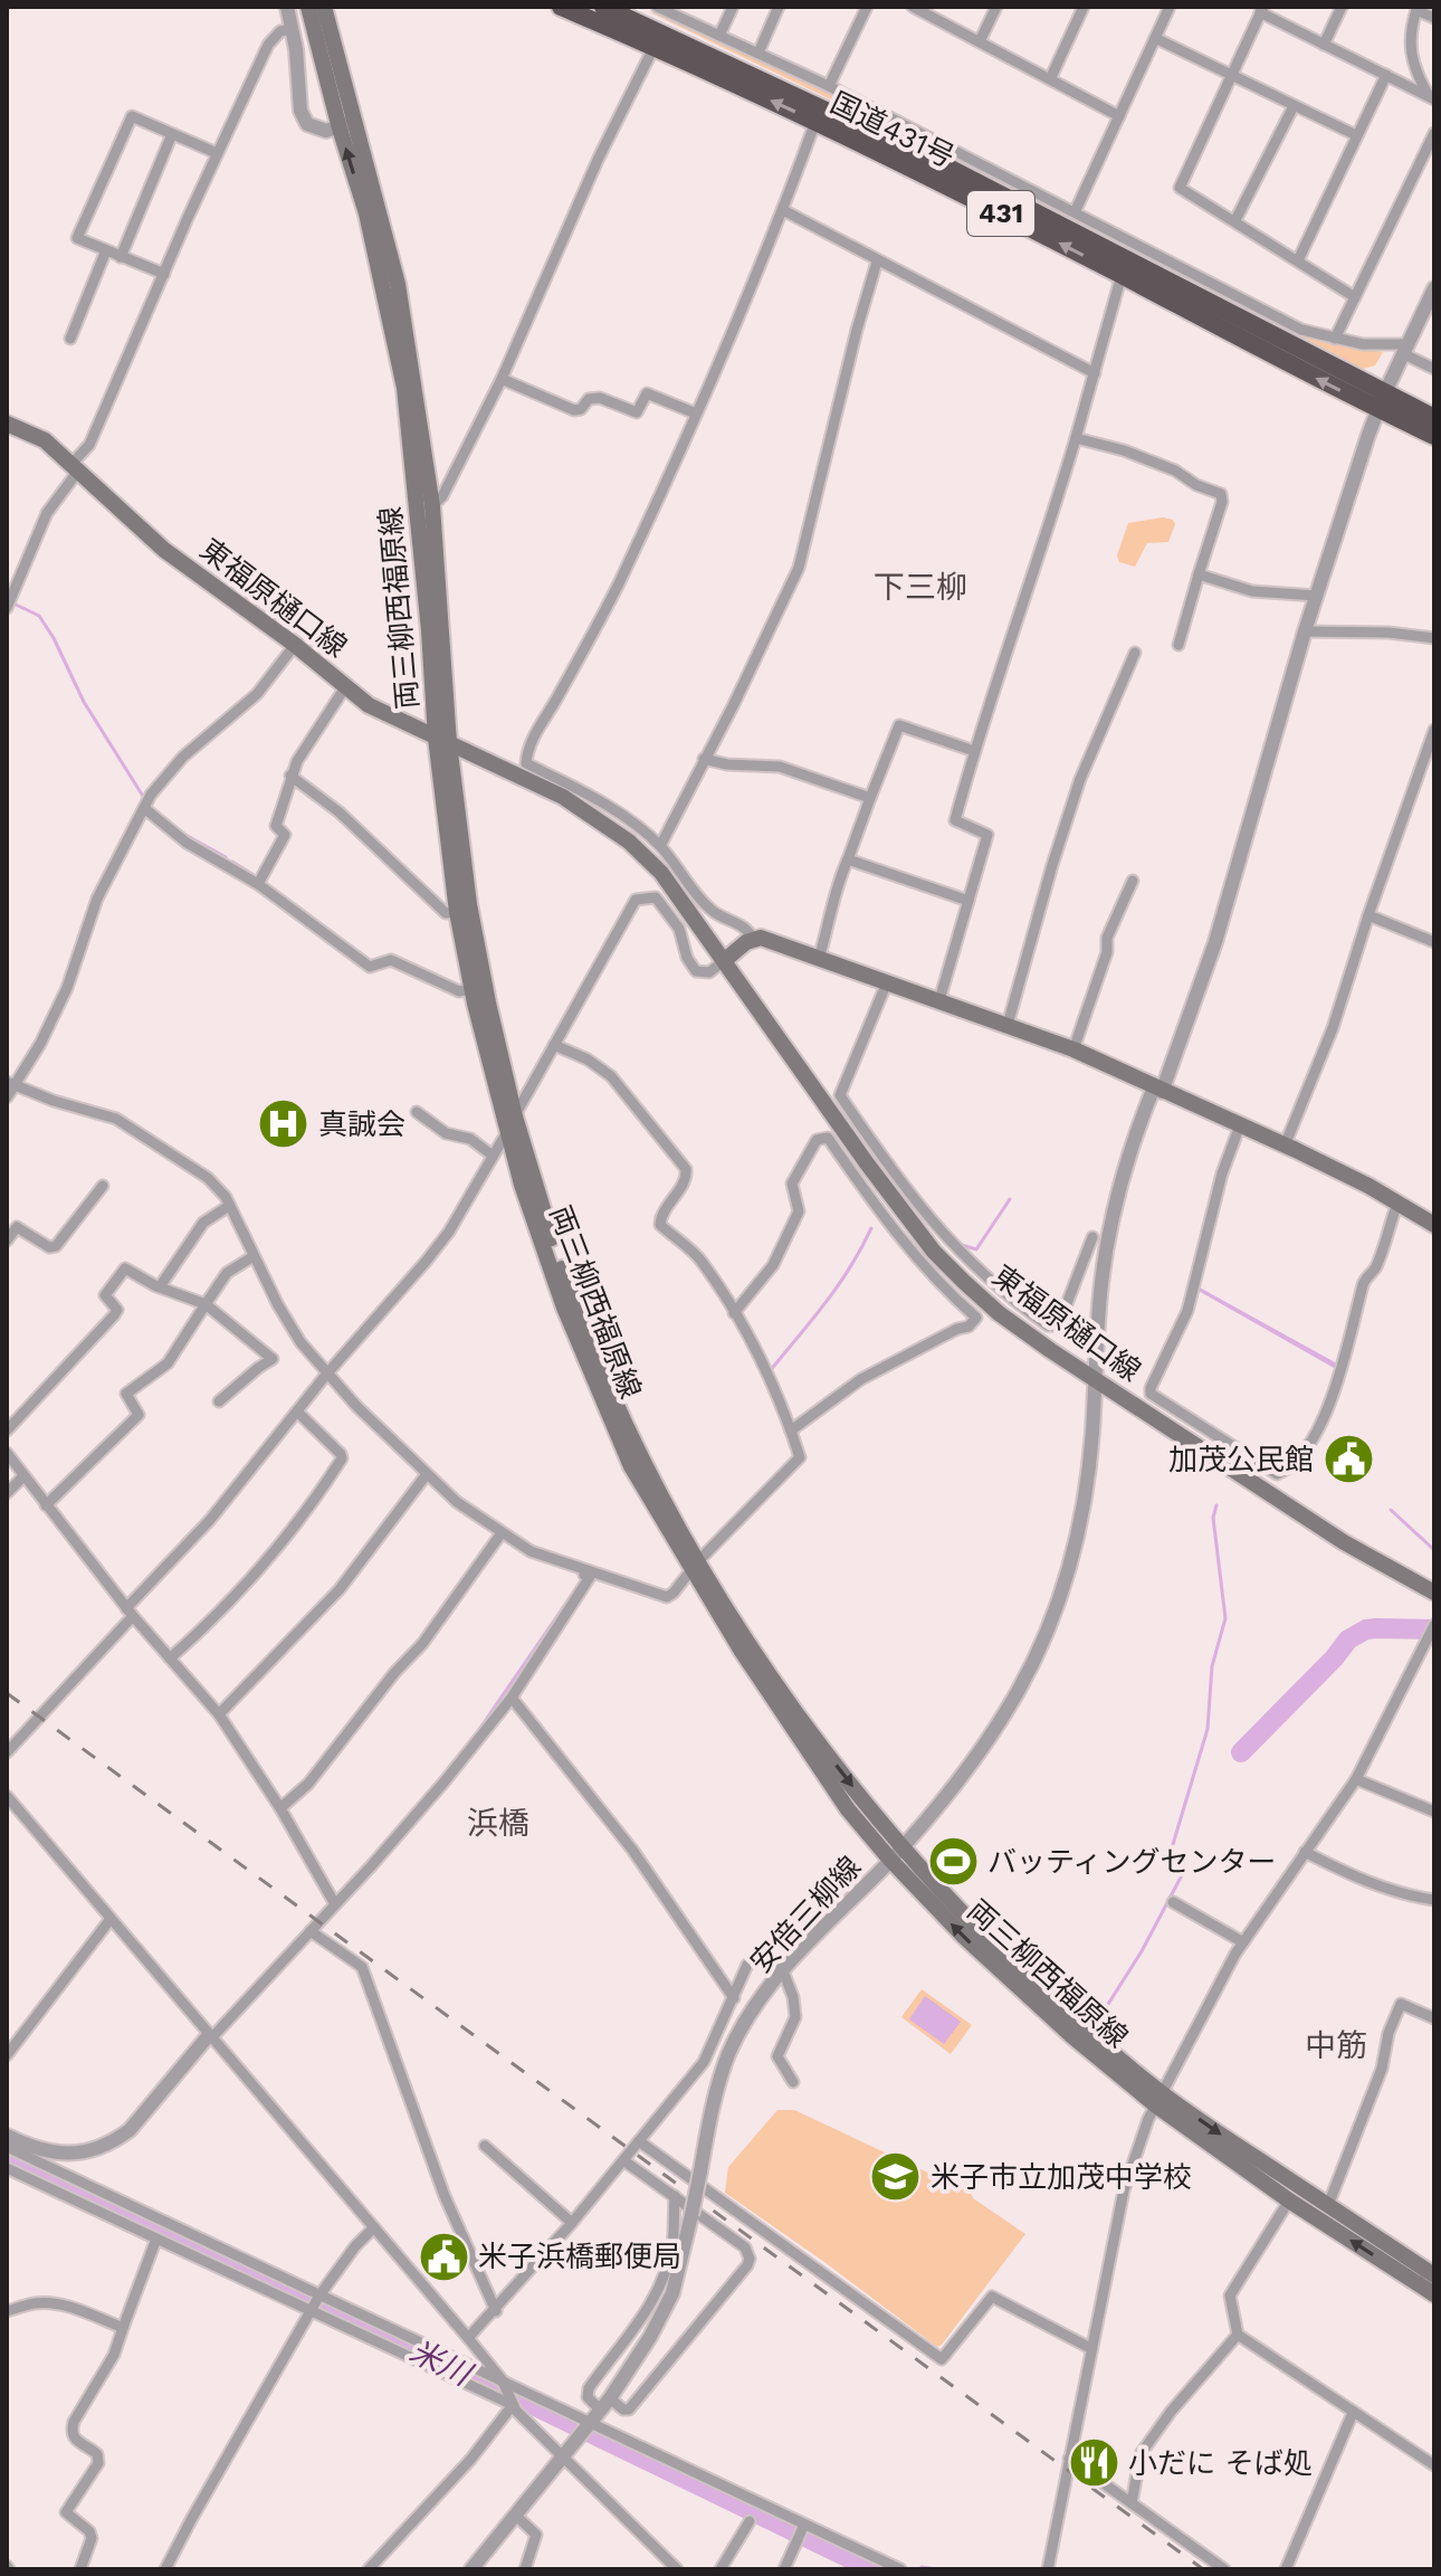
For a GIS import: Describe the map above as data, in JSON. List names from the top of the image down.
{
  "streets": {
    "highway": ["国道431号", "431"],
    "main road": ["東福原樋口線", "両三柳西福原線"],
    "street": ["安倍三柳線"]
  },
  "crossings": [
    ["国道431号", "安倍三柳線"],
    ["東福原樋口線", "両三柳西福原線"],
    ["東福原樋口線", "安倍三柳線"],
    ["両三柳西福原線", "安倍三柳線"]
  ],
  "districts": ["下三柳", "浜橋", "中筋"],
  "water": ["米川"],
  "places": {
    "hospital": ["真誠会"],
    "public building": ["加茂公民館", "米子浜橋郵便局"],
    "sports": ["バッティングセンター"],
    "school or university": ["米子市立加茂中学校"],
    "restaurant": ["小だに そば処"]
  }
}
